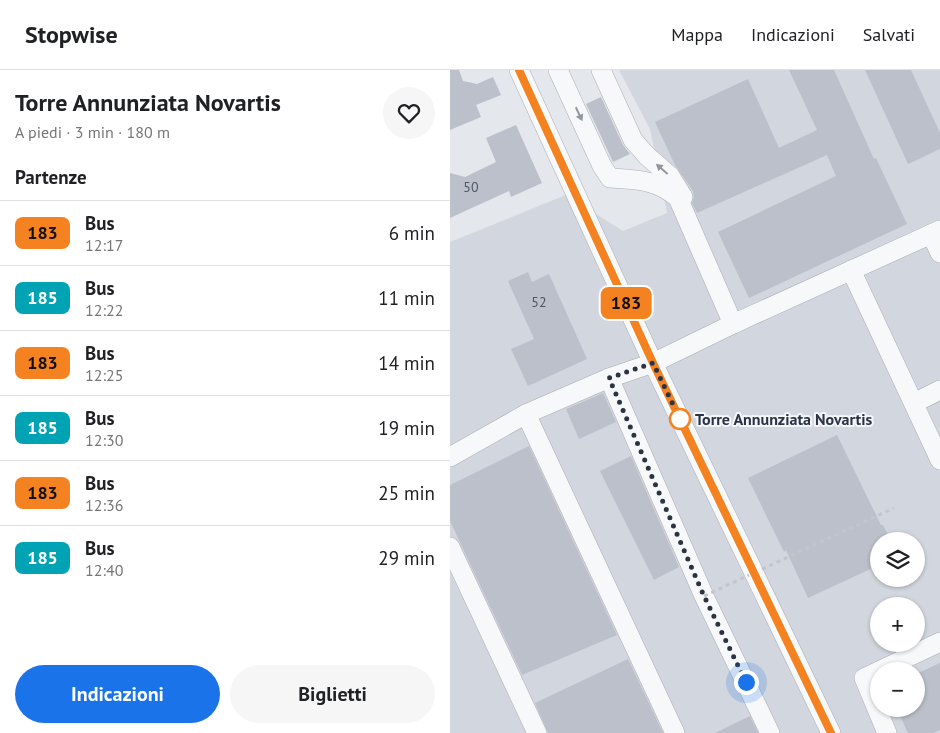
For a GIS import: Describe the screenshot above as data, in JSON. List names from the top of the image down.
{
  "places": ["Torre Annunziata Novartis"],
  "lines": ["bus line 183"],
  "house_numbers": ["50", "52"],
  "page": {
    "header": "Stopwise",
    "nav": ["Mappa", "Indicazioni", "Salvati"],
    "heading": [
      ["Torre Annunziata Novartis", "A piedi · 3 min · 180 m"],
      "Partenze"
    ],
    "on_map": "183",
    "list": [
      {
        "mark": "183",
        "name": "Bus",
        "note": "12:17",
        "value": "6 min"
      },
      {
        "mark": "185",
        "name": "Bus",
        "note": "12:22",
        "value": "11 min"
      },
      {
        "mark": "183",
        "name": "Bus",
        "note": "12:25",
        "value": "14 min"
      },
      {
        "mark": "185",
        "name": "Bus",
        "note": "12:30",
        "value": "19 min"
      },
      {
        "mark": "183",
        "name": "Bus",
        "note": "12:36",
        "value": "25 min"
      },
      {
        "mark": "185",
        "name": "Bus",
        "note": "12:40",
        "value": "29 min"
      }
    ],
    "map_buttons": ["+", "−"],
    "buttons": ["Indicazioni", "Biglietti"]
  }
}
